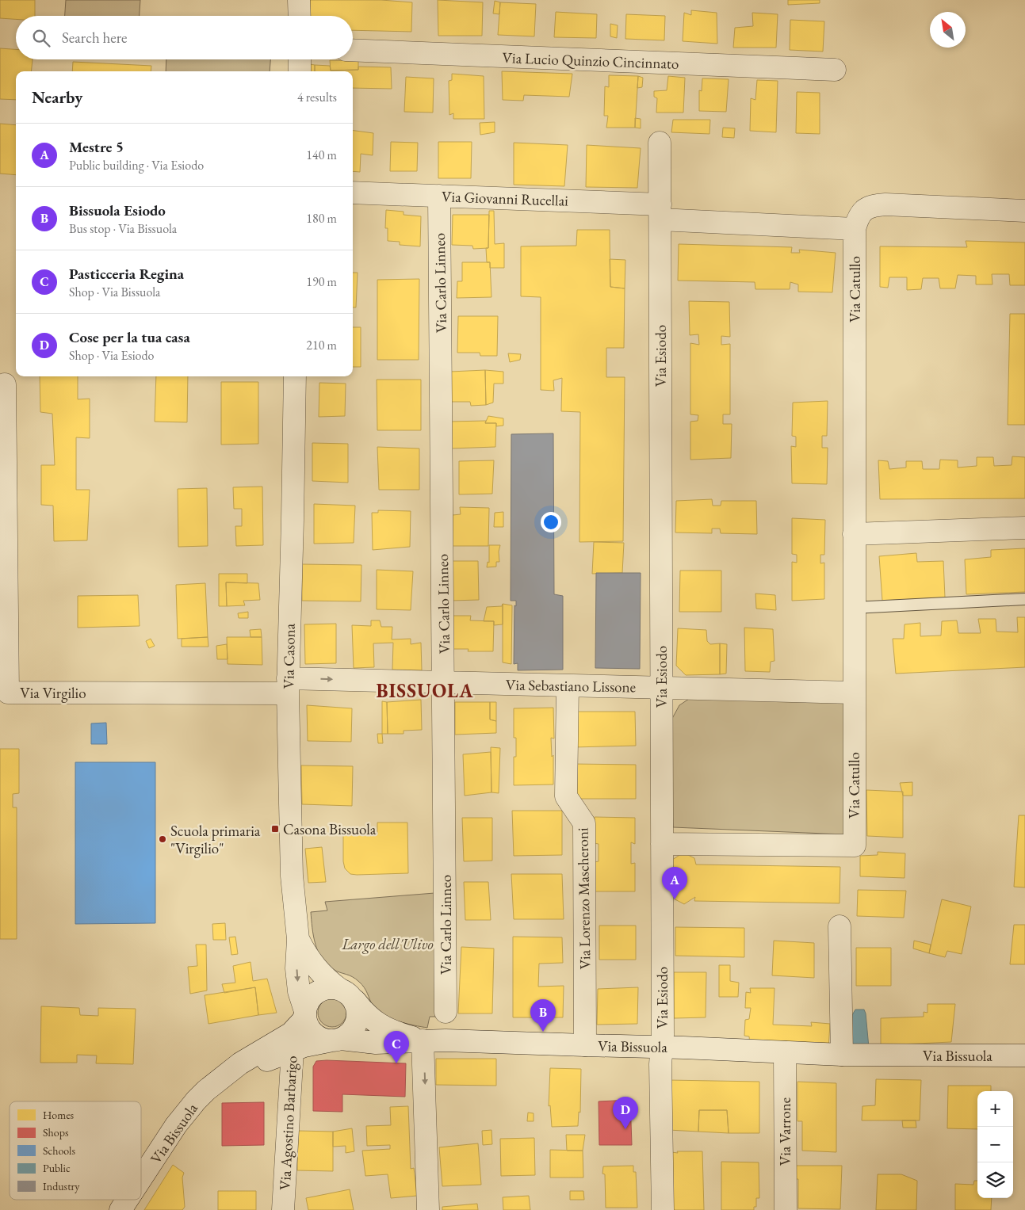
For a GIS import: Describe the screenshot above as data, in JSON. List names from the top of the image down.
{
  "streets": {
    "street": [
      "Via Lucio Quinzio Cincinnato",
      "Via Giovanni Rucellai",
      "Via Carlo Linneo",
      "Via Catullo",
      "Via Esiodo",
      "Via Casona",
      "Via Sebastiano Lissone",
      "Via Virgilio",
      "Via Lorenzo Mascheroni",
      "Via Bissuola",
      "Via Agostino Barbarigo",
      "Via Varrone"
    ]
  },
  "crossings": [
    ["Via Giovanni Rucellai", "Via Carlo Linneo"],
    ["Via Giovanni Rucellai", "Via Catullo"],
    ["Via Giovanni Rucellai", "Via Esiodo"],
    ["Via Carlo Linneo", "Via Sebastiano Lissone"],
    ["Via Catullo", "Via Esiodo"],
    ["Via Catullo", "Via Sebastiano Lissone"],
    ["Via Esiodo", "Via Sebastiano Lissone"],
    ["Via Esiodo", "Via Bissuola"],
    ["Via Casona", "Via Sebastiano Lissone"],
    ["Via Casona", "Via Virgilio"],
    ["Via Casona", "Via Bissuola"],
    ["Via Sebastiano Lissone", "Via Virgilio"],
    ["Via Sebastiano Lissone", "Via Lorenzo Mascheroni"],
    ["Via Lorenzo Mascheroni", "Via Bissuola"],
    ["Via Bissuola", "Via Agostino Barbarigo"],
    ["Via Bissuola", "Via Varrone"]
  ],
  "districts": ["BISSUOLA"],
  "parks": ["Largo dell'Ulivo"],
  "places": {
    "transit": ["Casona Bissuola"],
    "other": ["Scuola primaria \"Virgilio\""]
  },
  "legend": [
    "Homes",
    "Shops",
    "Schools",
    "Public",
    "Industry"
  ],
  "north": "top left",
  "page": {
    "search": "Search here",
    "heading": ["Nearby", "4 results"],
    "list": [
      {
        "mark": "A",
        "name": "Mestre 5",
        "note": "Public building · Via Esiodo",
        "value": "140 m"
      },
      {
        "mark": "B",
        "name": "Bissuola Esiodo",
        "note": "Bus stop · Via Bissuola",
        "value": "180 m"
      },
      {
        "mark": "C",
        "name": "Pasticceria Regina",
        "note": "Shop · Via Bissuola",
        "value": "190 m"
      },
      {
        "mark": "D",
        "name": "Cose per la tua casa",
        "note": "Shop · Via Esiodo",
        "value": "210 m"
      }
    ],
    "pins": [
      "A",
      "B",
      "C",
      "D"
    ],
    "map_buttons": ["+", "−"]
  }
}
